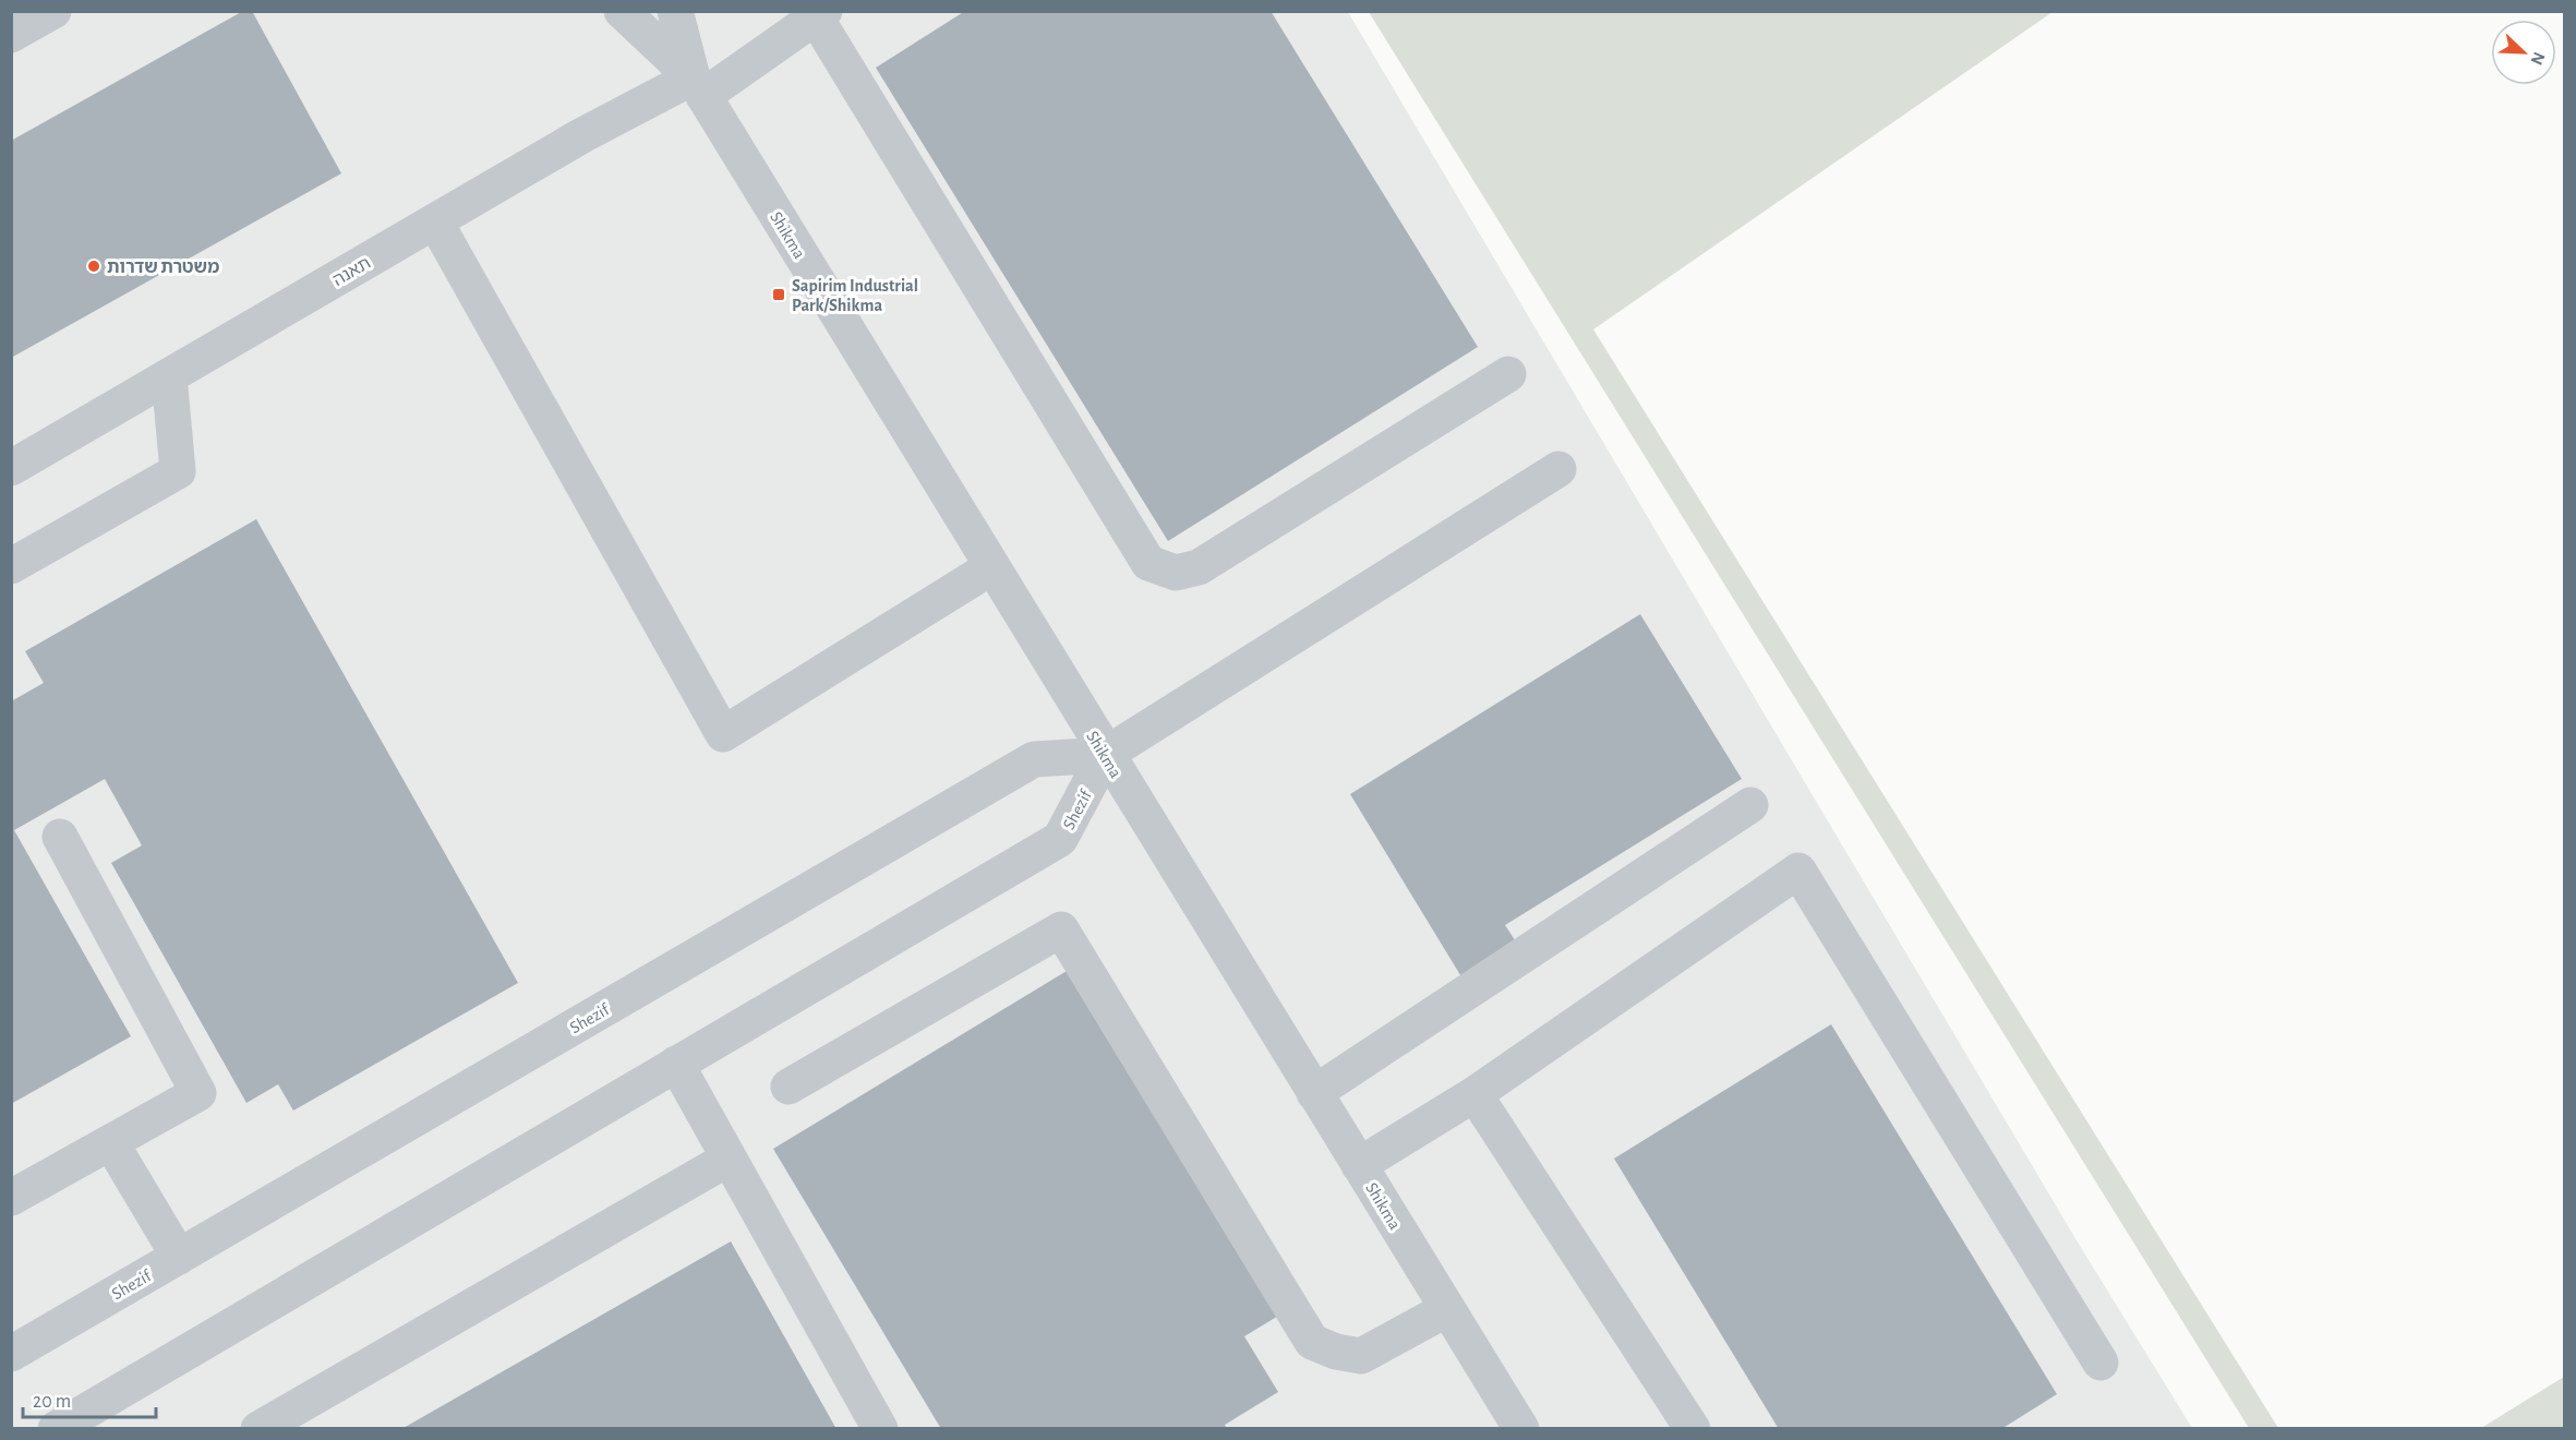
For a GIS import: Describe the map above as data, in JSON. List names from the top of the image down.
{
  "streets": {
    "street": ["Shikma", "תאנה", "Shezif"]
  },
  "crossings": [
    ["Shikma", "תאנה"],
    ["Shikma", "Shezif"]
  ],
  "places": {
    "other": ["משטרת שדרות"],
    "transit": ["Sapirim Industrial Park/Shikma"]
  },
  "scale_bar": "20 m",
  "north": "bottom right"
}
